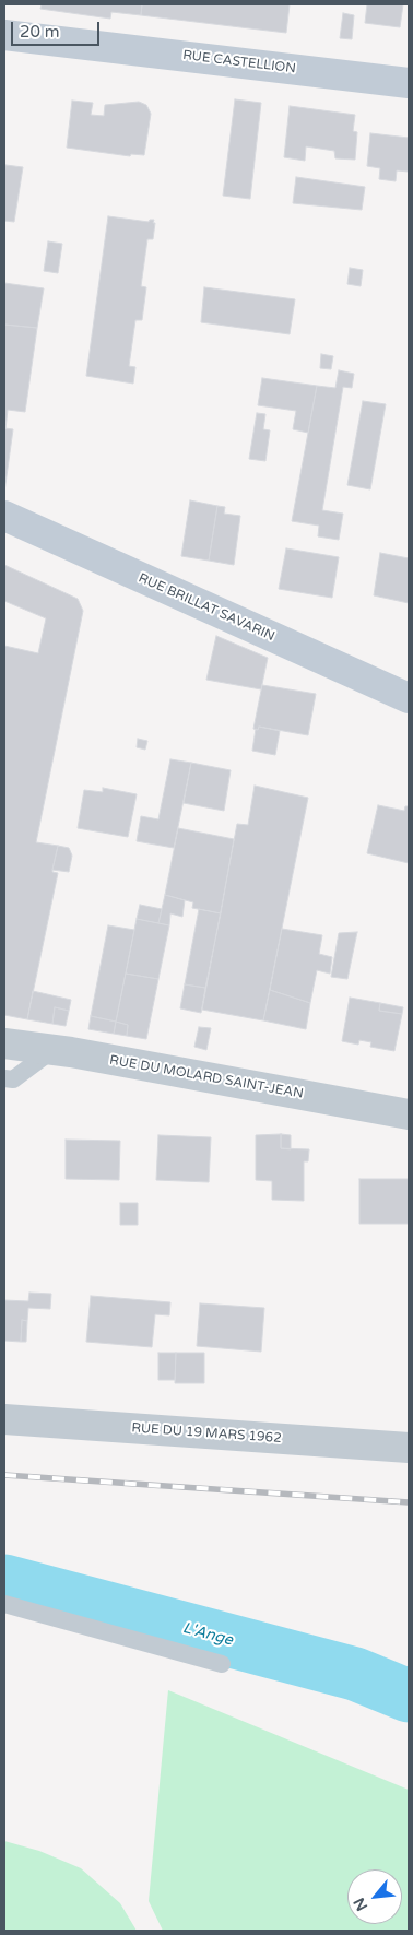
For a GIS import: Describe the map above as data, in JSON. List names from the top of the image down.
{
  "streets": {
    "main road": ["RUE CASTELLION", "RUE BRILLAT SAVARIN"],
    "street": ["RUE DU MOLARD SAINT-JEAN", "RUE DU 19 MARS 1962"]
  },
  "water": ["L'Ange"],
  "scale_bar": "20 m",
  "north": "bottom left"
}
